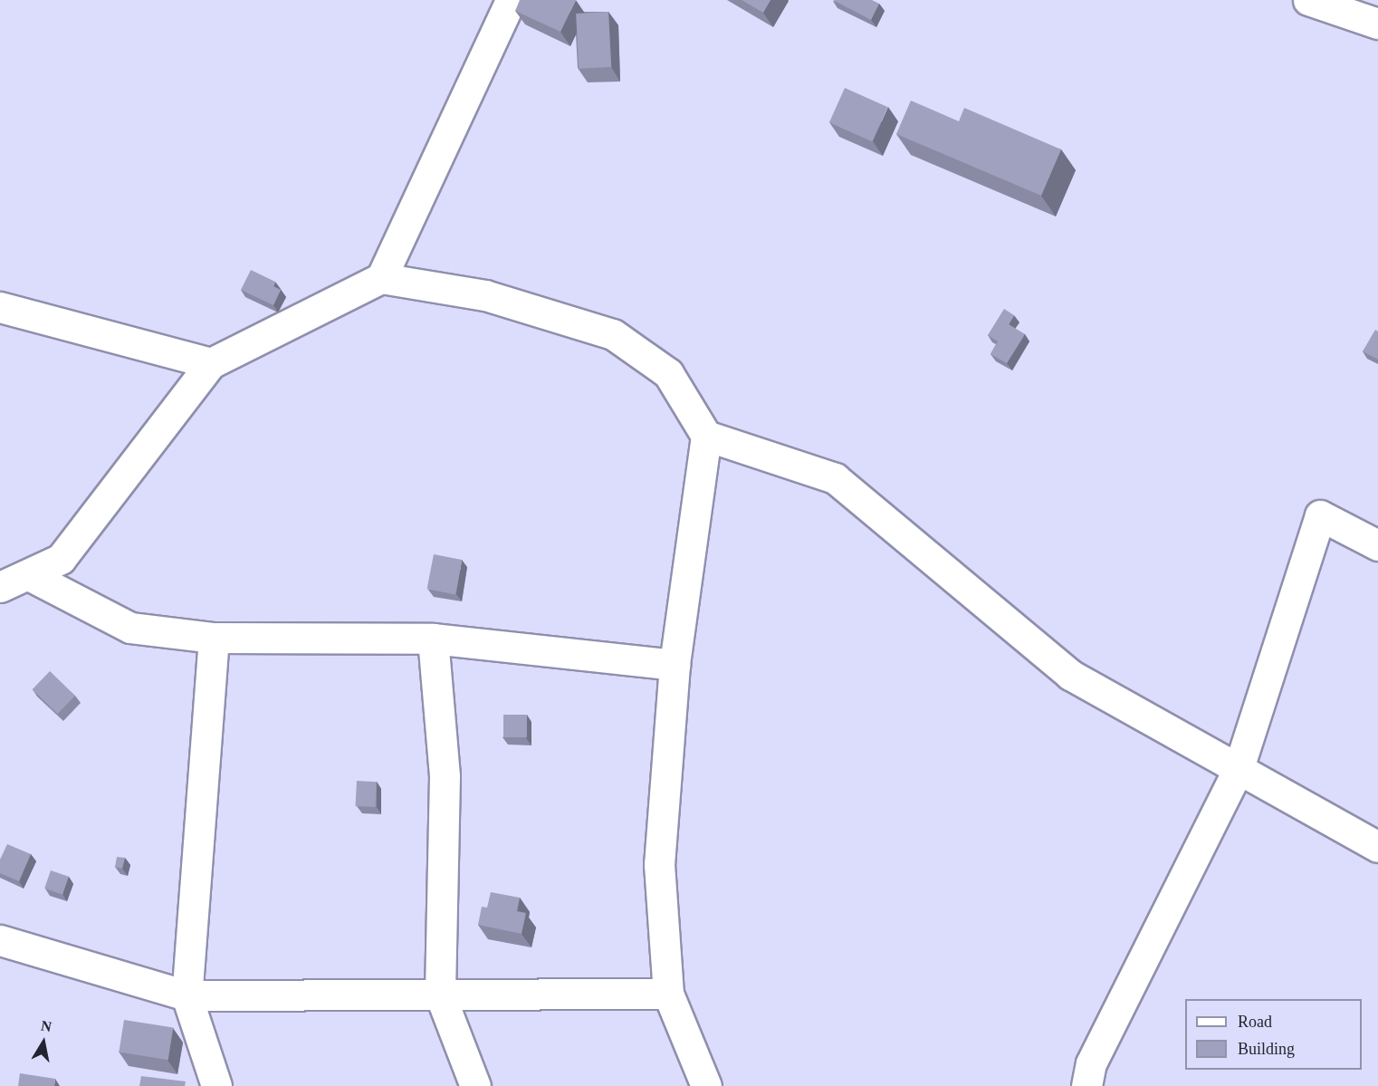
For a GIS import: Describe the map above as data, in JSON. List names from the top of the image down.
{
  "legend": ["Road", "Building"],
  "north": "top"
}
